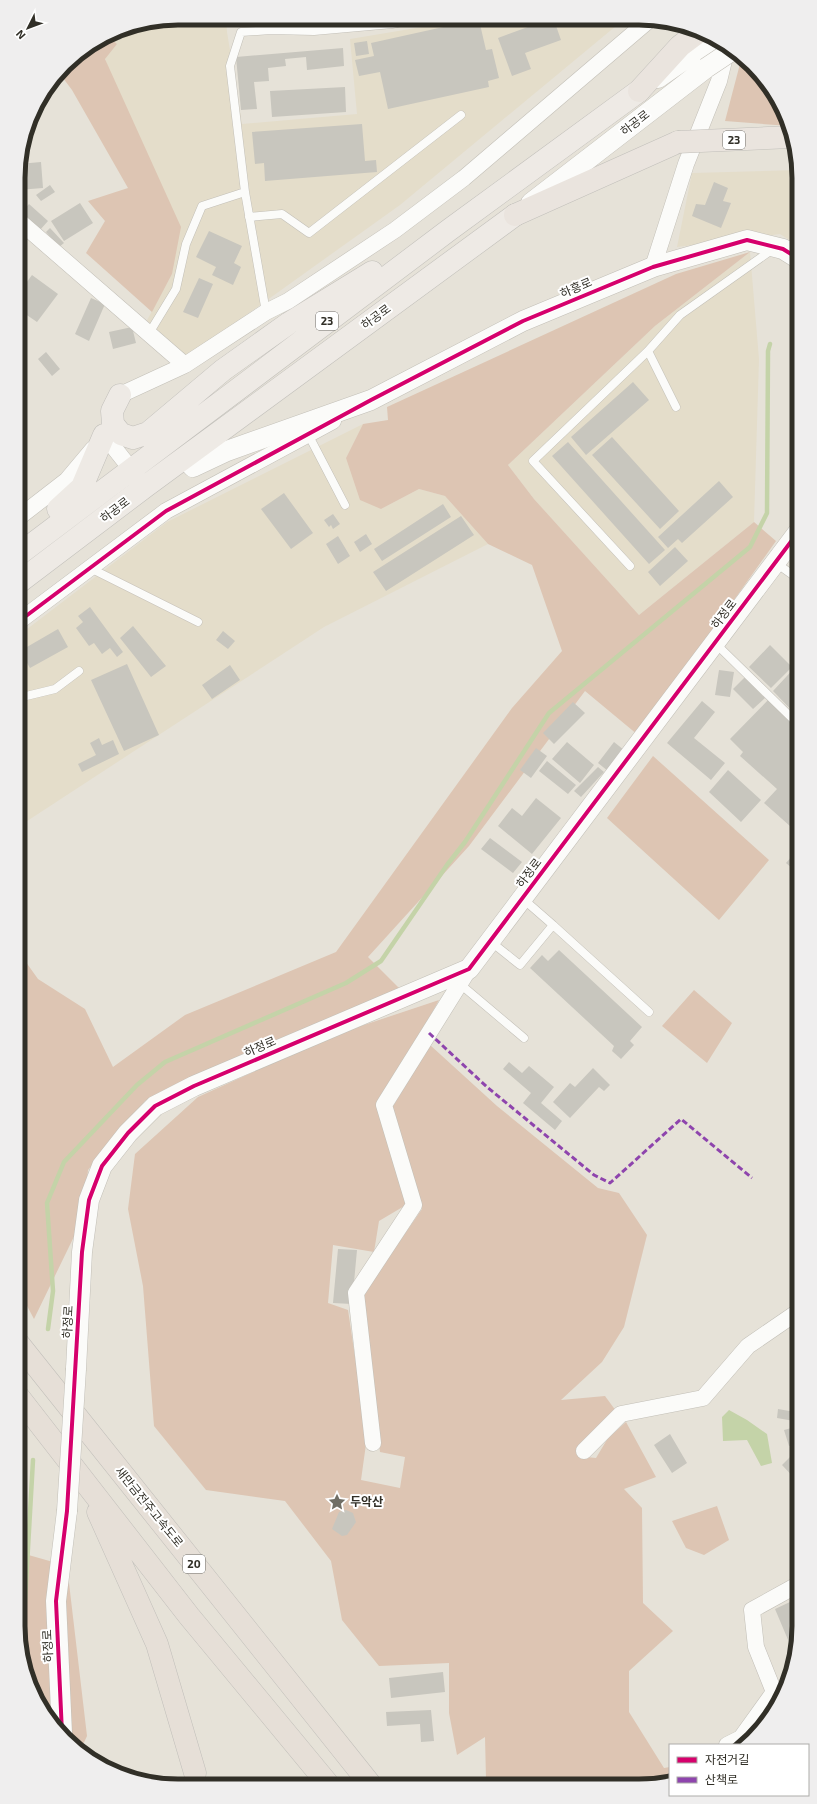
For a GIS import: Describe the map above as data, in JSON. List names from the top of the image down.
{
  "streets": {
    "highway": ["23", "새만금전주고속도로", "20"],
    "main road": ["하공로"],
    "street": ["하흥로", "하정로"]
  },
  "crossings": [
    ["하공로", "23"],
    ["하공로", "하흥로"]
  ],
  "places": {
    "place": ["두악산"]
  },
  "legend": ["자전거길", "산책로"],
  "north": "bottom left"
}
